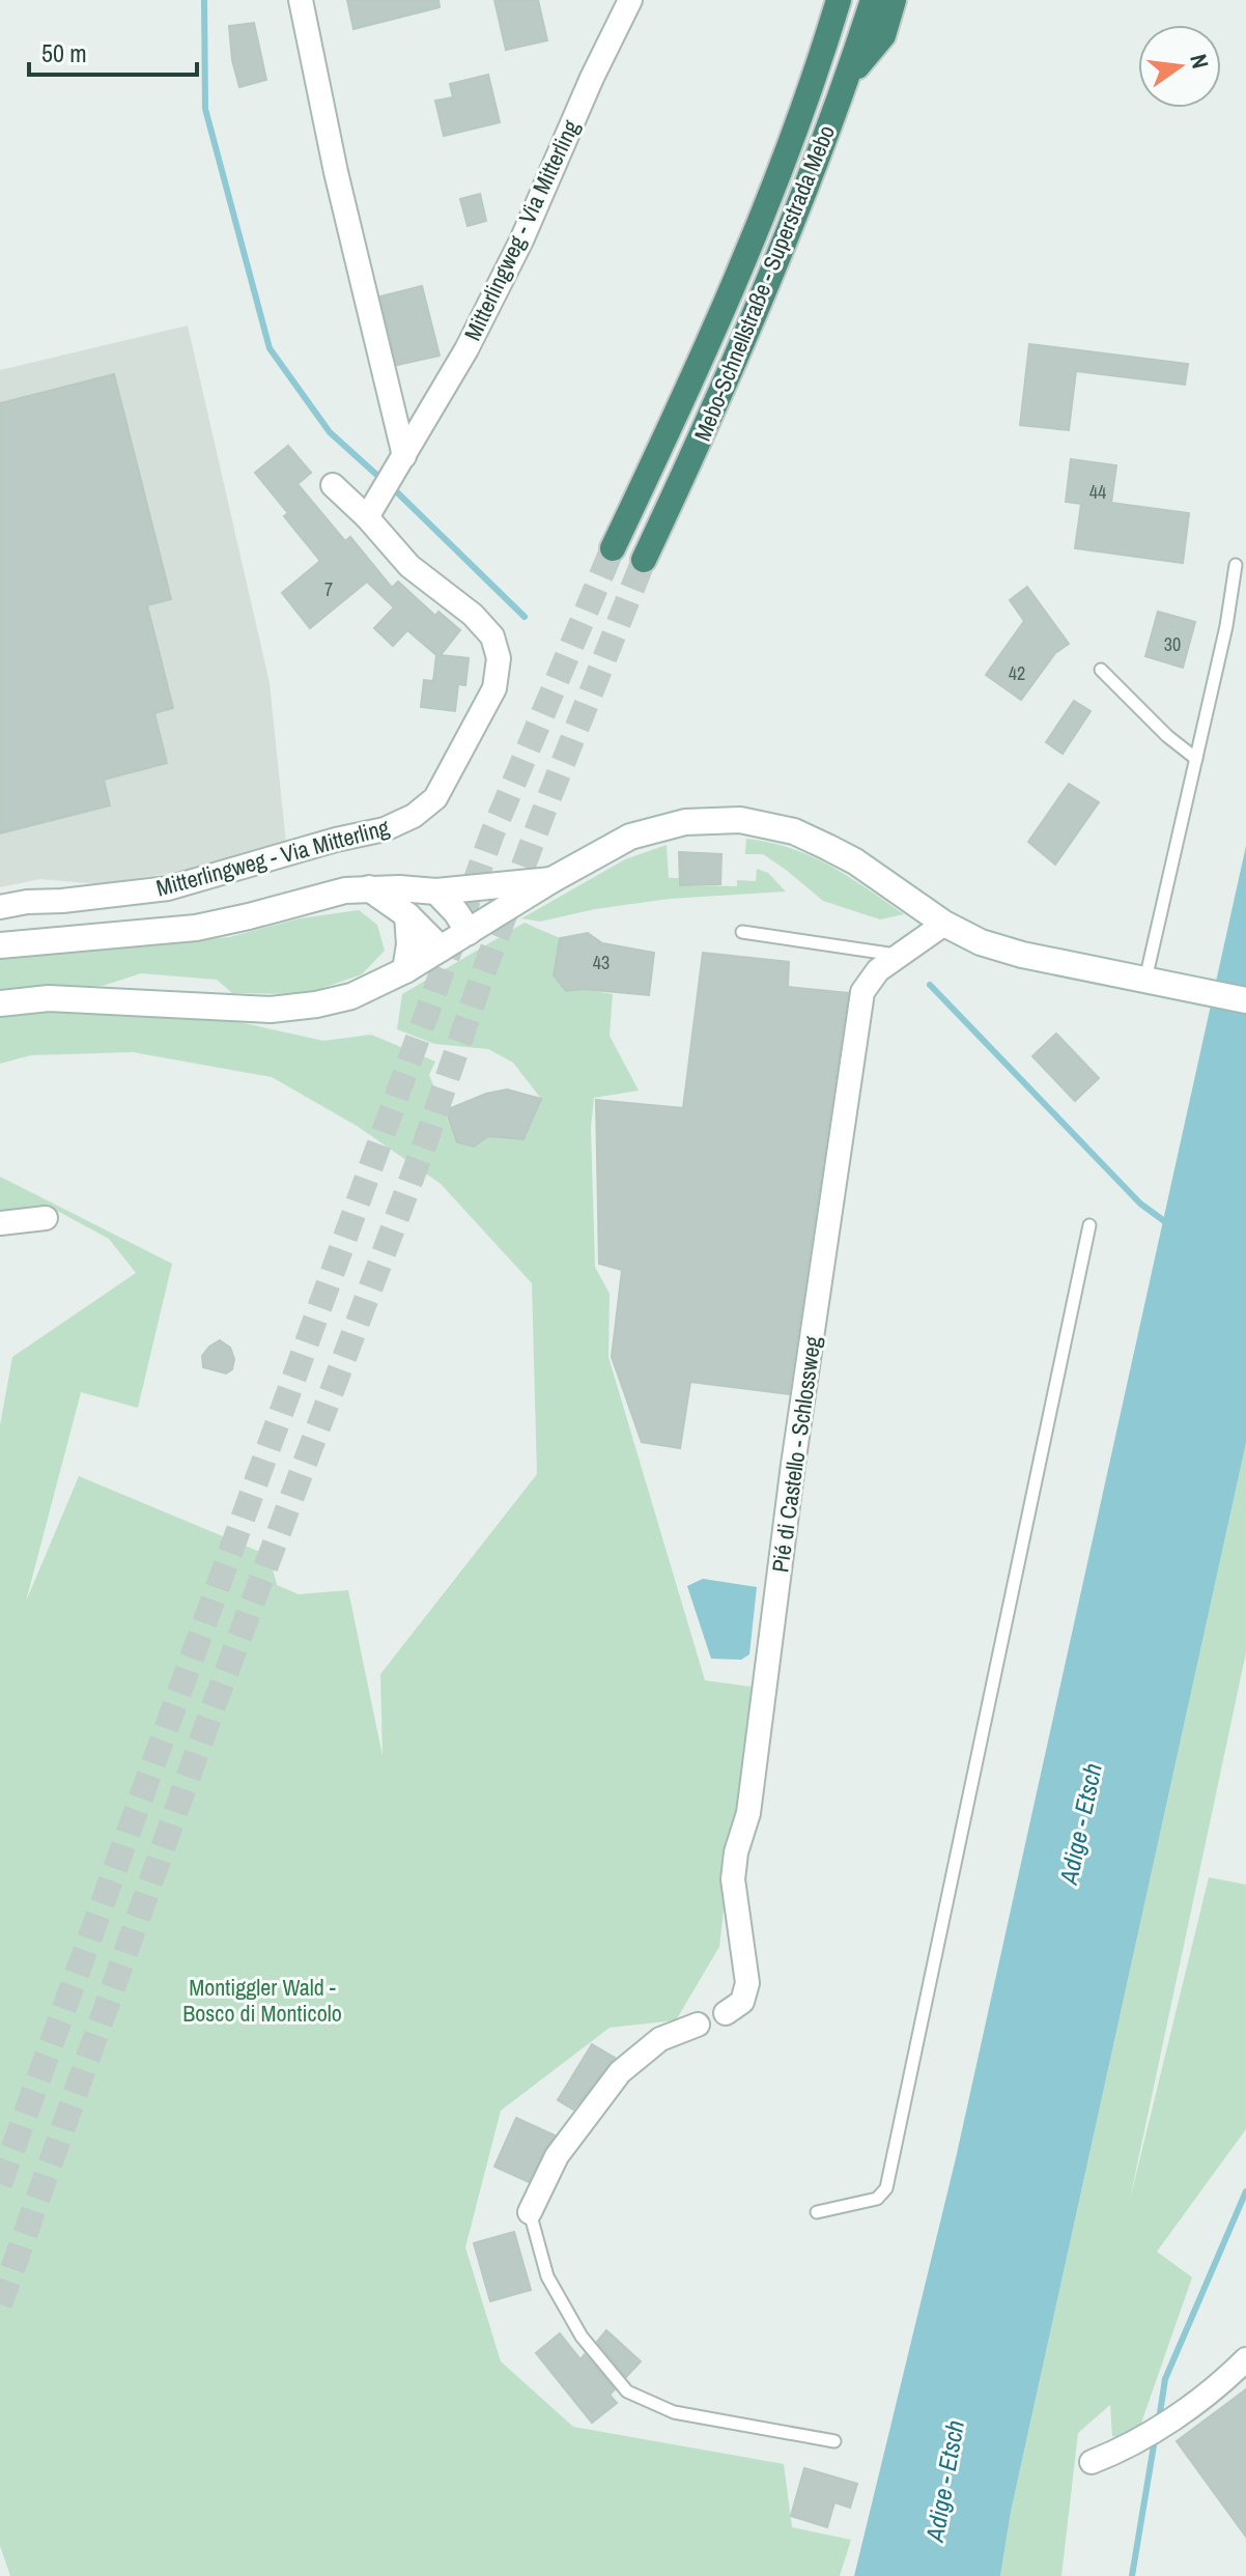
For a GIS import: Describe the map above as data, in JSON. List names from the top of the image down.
{
  "streets": {
    "highway": ["Mebo-Schnellstraße - Superstrada Mebo"],
    "street": ["Mitterlingweg - Via Mitterling", "Pié di Castello - Schlossweg"]
  },
  "water": ["Adige - Etsch"],
  "parks": ["Montiggler Wald - Bosco di Monticolo"],
  "house_numbers": [
    "44",
    "7",
    "30",
    "42",
    "43"
  ],
  "scale_bar": "50 m",
  "north": "right"
}
